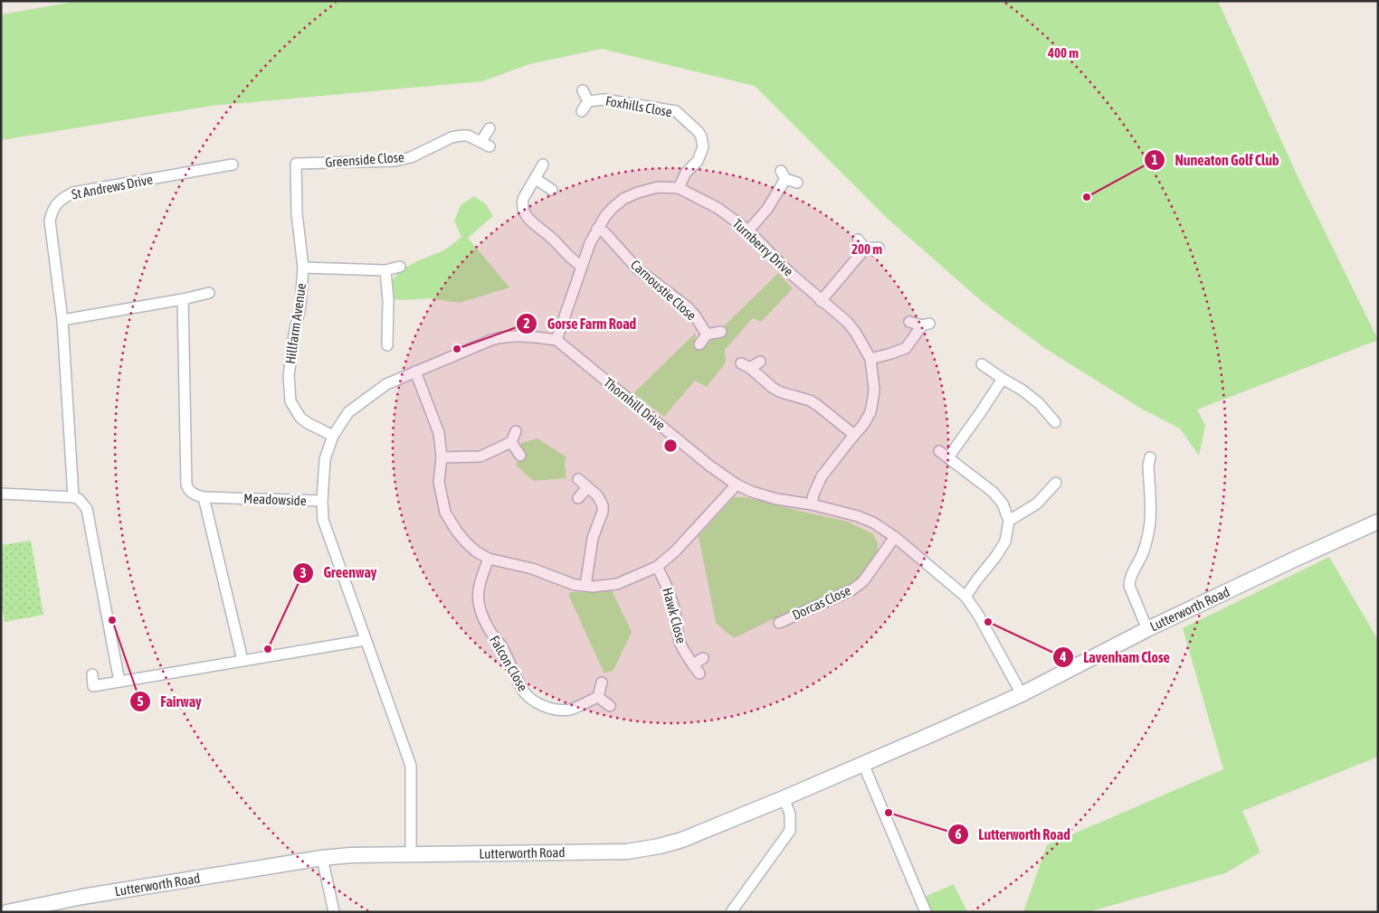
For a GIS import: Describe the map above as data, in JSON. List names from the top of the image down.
{
  "streets": {
    "main road": ["Lutterworth Road"],
    "street": [
      "Foxhills Close",
      "Greenside Close",
      "St Andrews Drive",
      "Turnberry Drive",
      "Carnoustie Close",
      "Hillfarm Avenue",
      "Thornhill Drive",
      "Meadowside",
      "Dorcas Close",
      "Hawk Close",
      "Falcon Close"
    ]
  },
  "crossings": [
    ["Foxhills Close", "Turnberry Drive"],
    ["Greenside Close", "Hillfarm Avenue"],
    ["Turnberry Drive", "Carnoustie Close"],
    ["Turnberry Drive", "Thornhill Drive"],
    ["Thornhill Drive", "Dorcas Close"],
    ["Thornhill Drive", "Lutterworth Road"],
    ["Meadowside", "Lutterworth Road"]
  ],
  "places": [
    "Nuneaton Golf Club",
    "Gorse Farm Road",
    "Fairway",
    "Lavenham Close",
    "Greenway",
    "Lutterworth Road"
  ],
  "rings": ["400 m", "200 m"]
}
